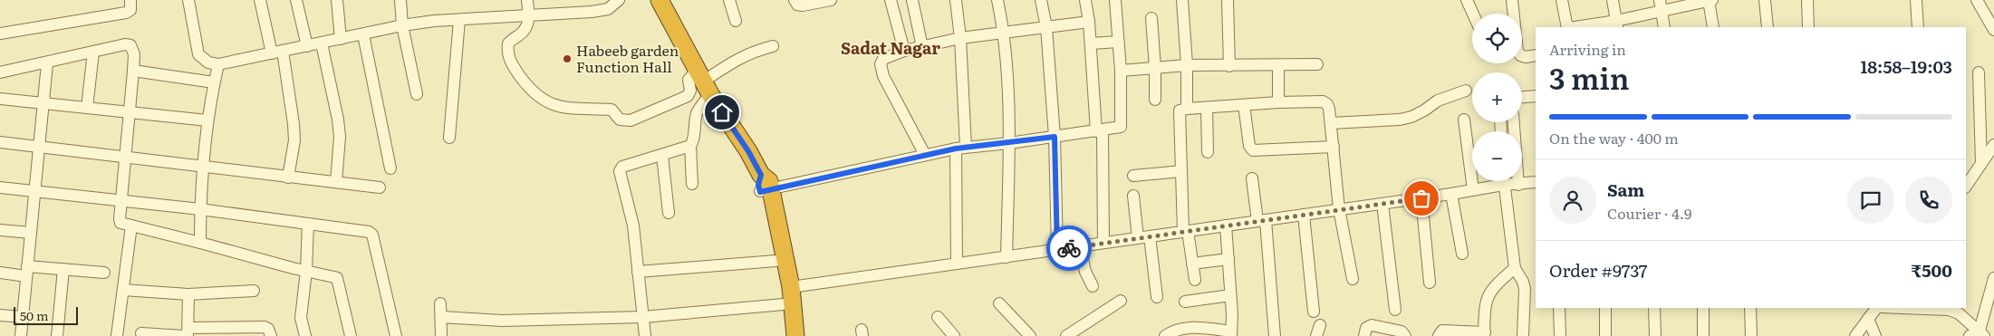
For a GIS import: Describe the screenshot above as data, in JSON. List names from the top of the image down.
{
  "districts": ["Sadat Nagar"],
  "places": ["Habeeb garden Function Hall"],
  "scale_bar": "50 m",
  "page": {
    "map_buttons": ["+", "−"],
    "heading": ["3 min", "Arriving in", "18:58–19:03"],
    "panel": [
      "Sam",
      "Courier · 4.9",
      "Order #9737",
      "₹500"
    ],
    "bar": "On the way · 400 m",
    "scale": "50 m"
  }
}
